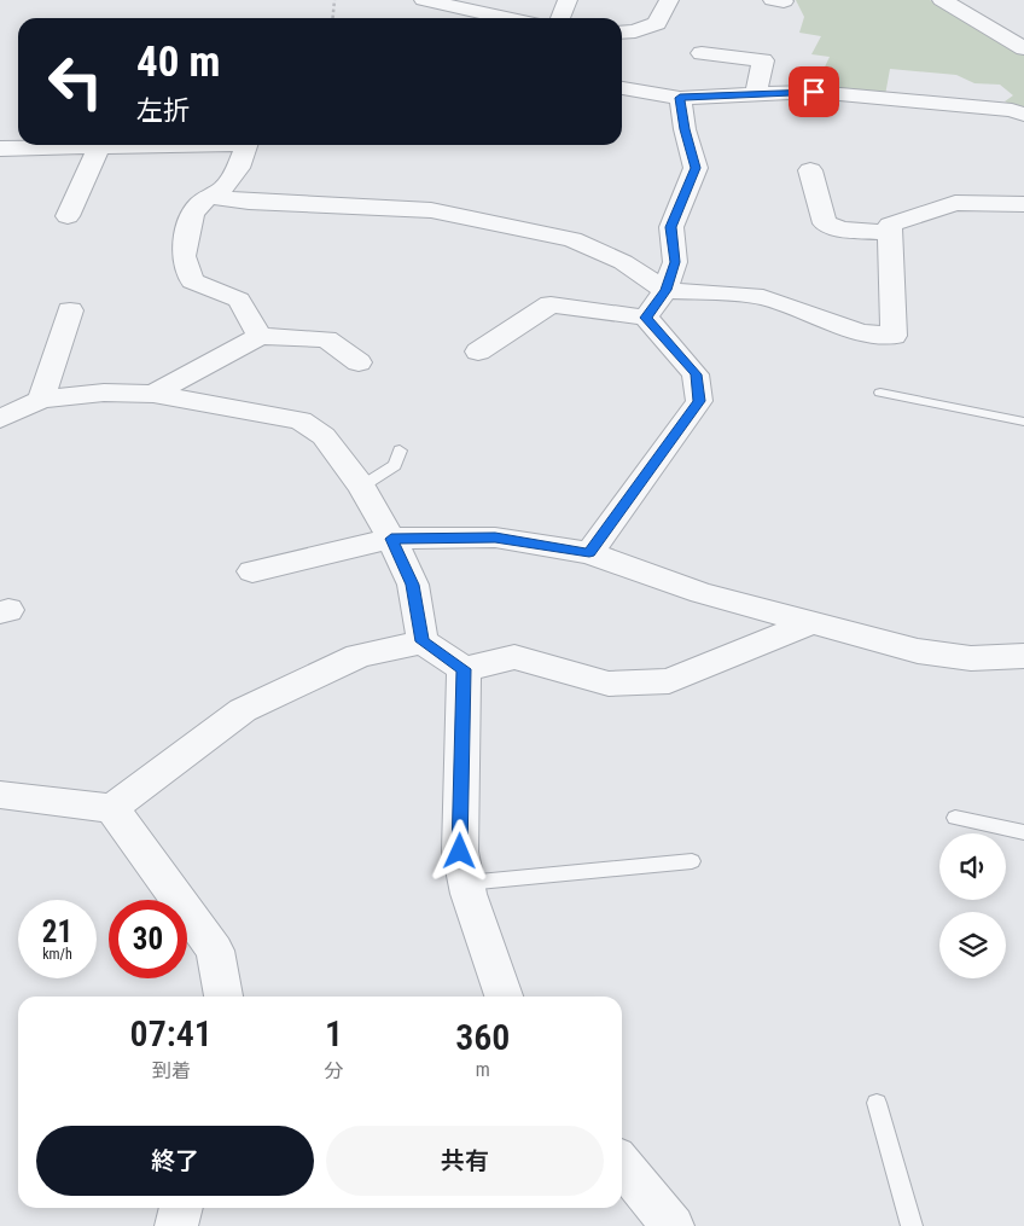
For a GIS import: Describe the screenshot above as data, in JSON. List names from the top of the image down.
{
  "page": {
    "turn": ["40 m", "左折"],
    "speed": "21 km/h",
    "limit": "30",
    "eta": [
      "07:41",
      "到着",
      "1",
      "分",
      "360",
      "m"
    ],
    "buttons": ["終了", "共有"]
  }
}
